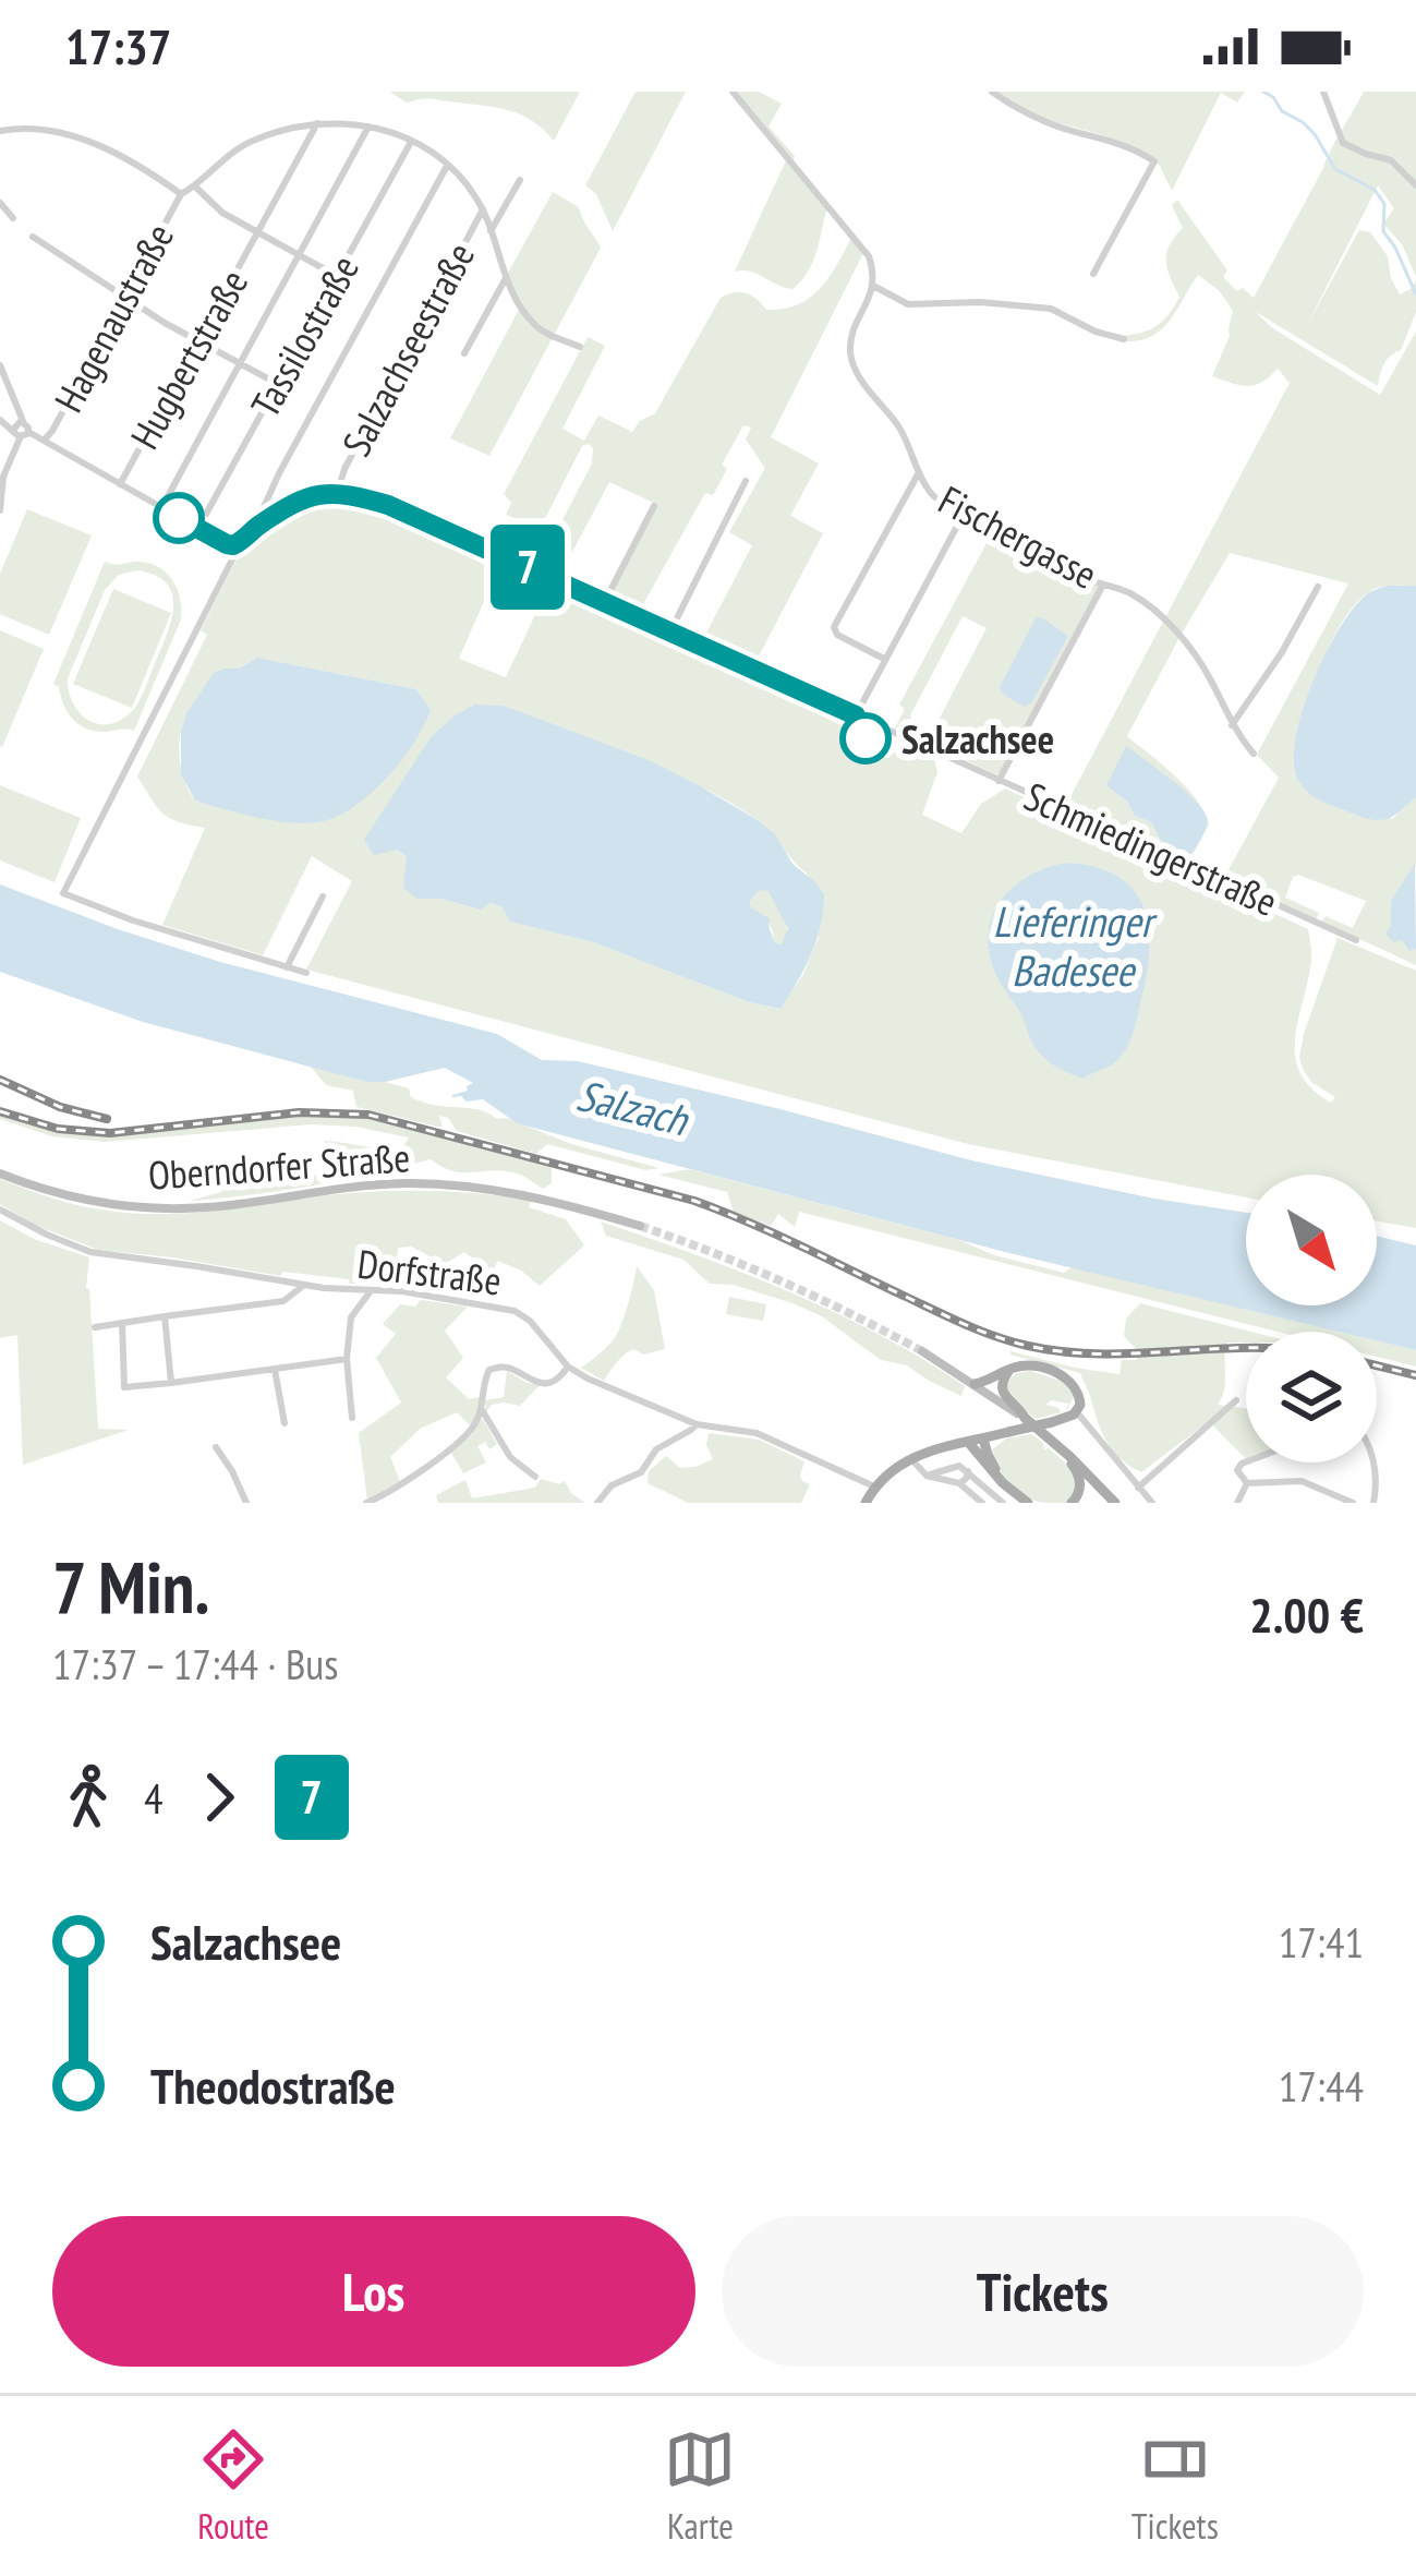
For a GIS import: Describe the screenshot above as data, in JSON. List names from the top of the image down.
{
  "streets": {
    "main road": ["Oberndorfer Straße"],
    "street": [
      "Hagenaustraße",
      "Tassilostraße",
      "Salzachseestraße",
      "Hugbertstraße",
      "Fischergasse",
      "Schmiedingerstraße",
      "Dorfstraße"
    ]
  },
  "crossings": [
    ["Tassilostraße", "Hugbertstraße"],
    ["Salzachseestraße", "Schmiedingerstraße"]
  ],
  "water": ["Lieferinger Badesee", "Salzach"],
  "places": ["Salzachsee"],
  "lines": ["bus line 7"],
  "north": "bottom right",
  "page": {
    "status": "17:37",
    "on_map": "7",
    "heading": ["7 Min.", "17:37 – 17:44 · Bus", "2.00 €"],
    "legs": ["4", "7"],
    "list": [
      {
        "name": "Salzachsee",
        "value": "17:41"
      },
      {
        "name": "Theodostraße",
        "value": "17:44"
      }
    ],
    "buttons": ["Los", "Tickets"],
    "tabs": ["Route", "Karte", "Tickets"]
  }
}
